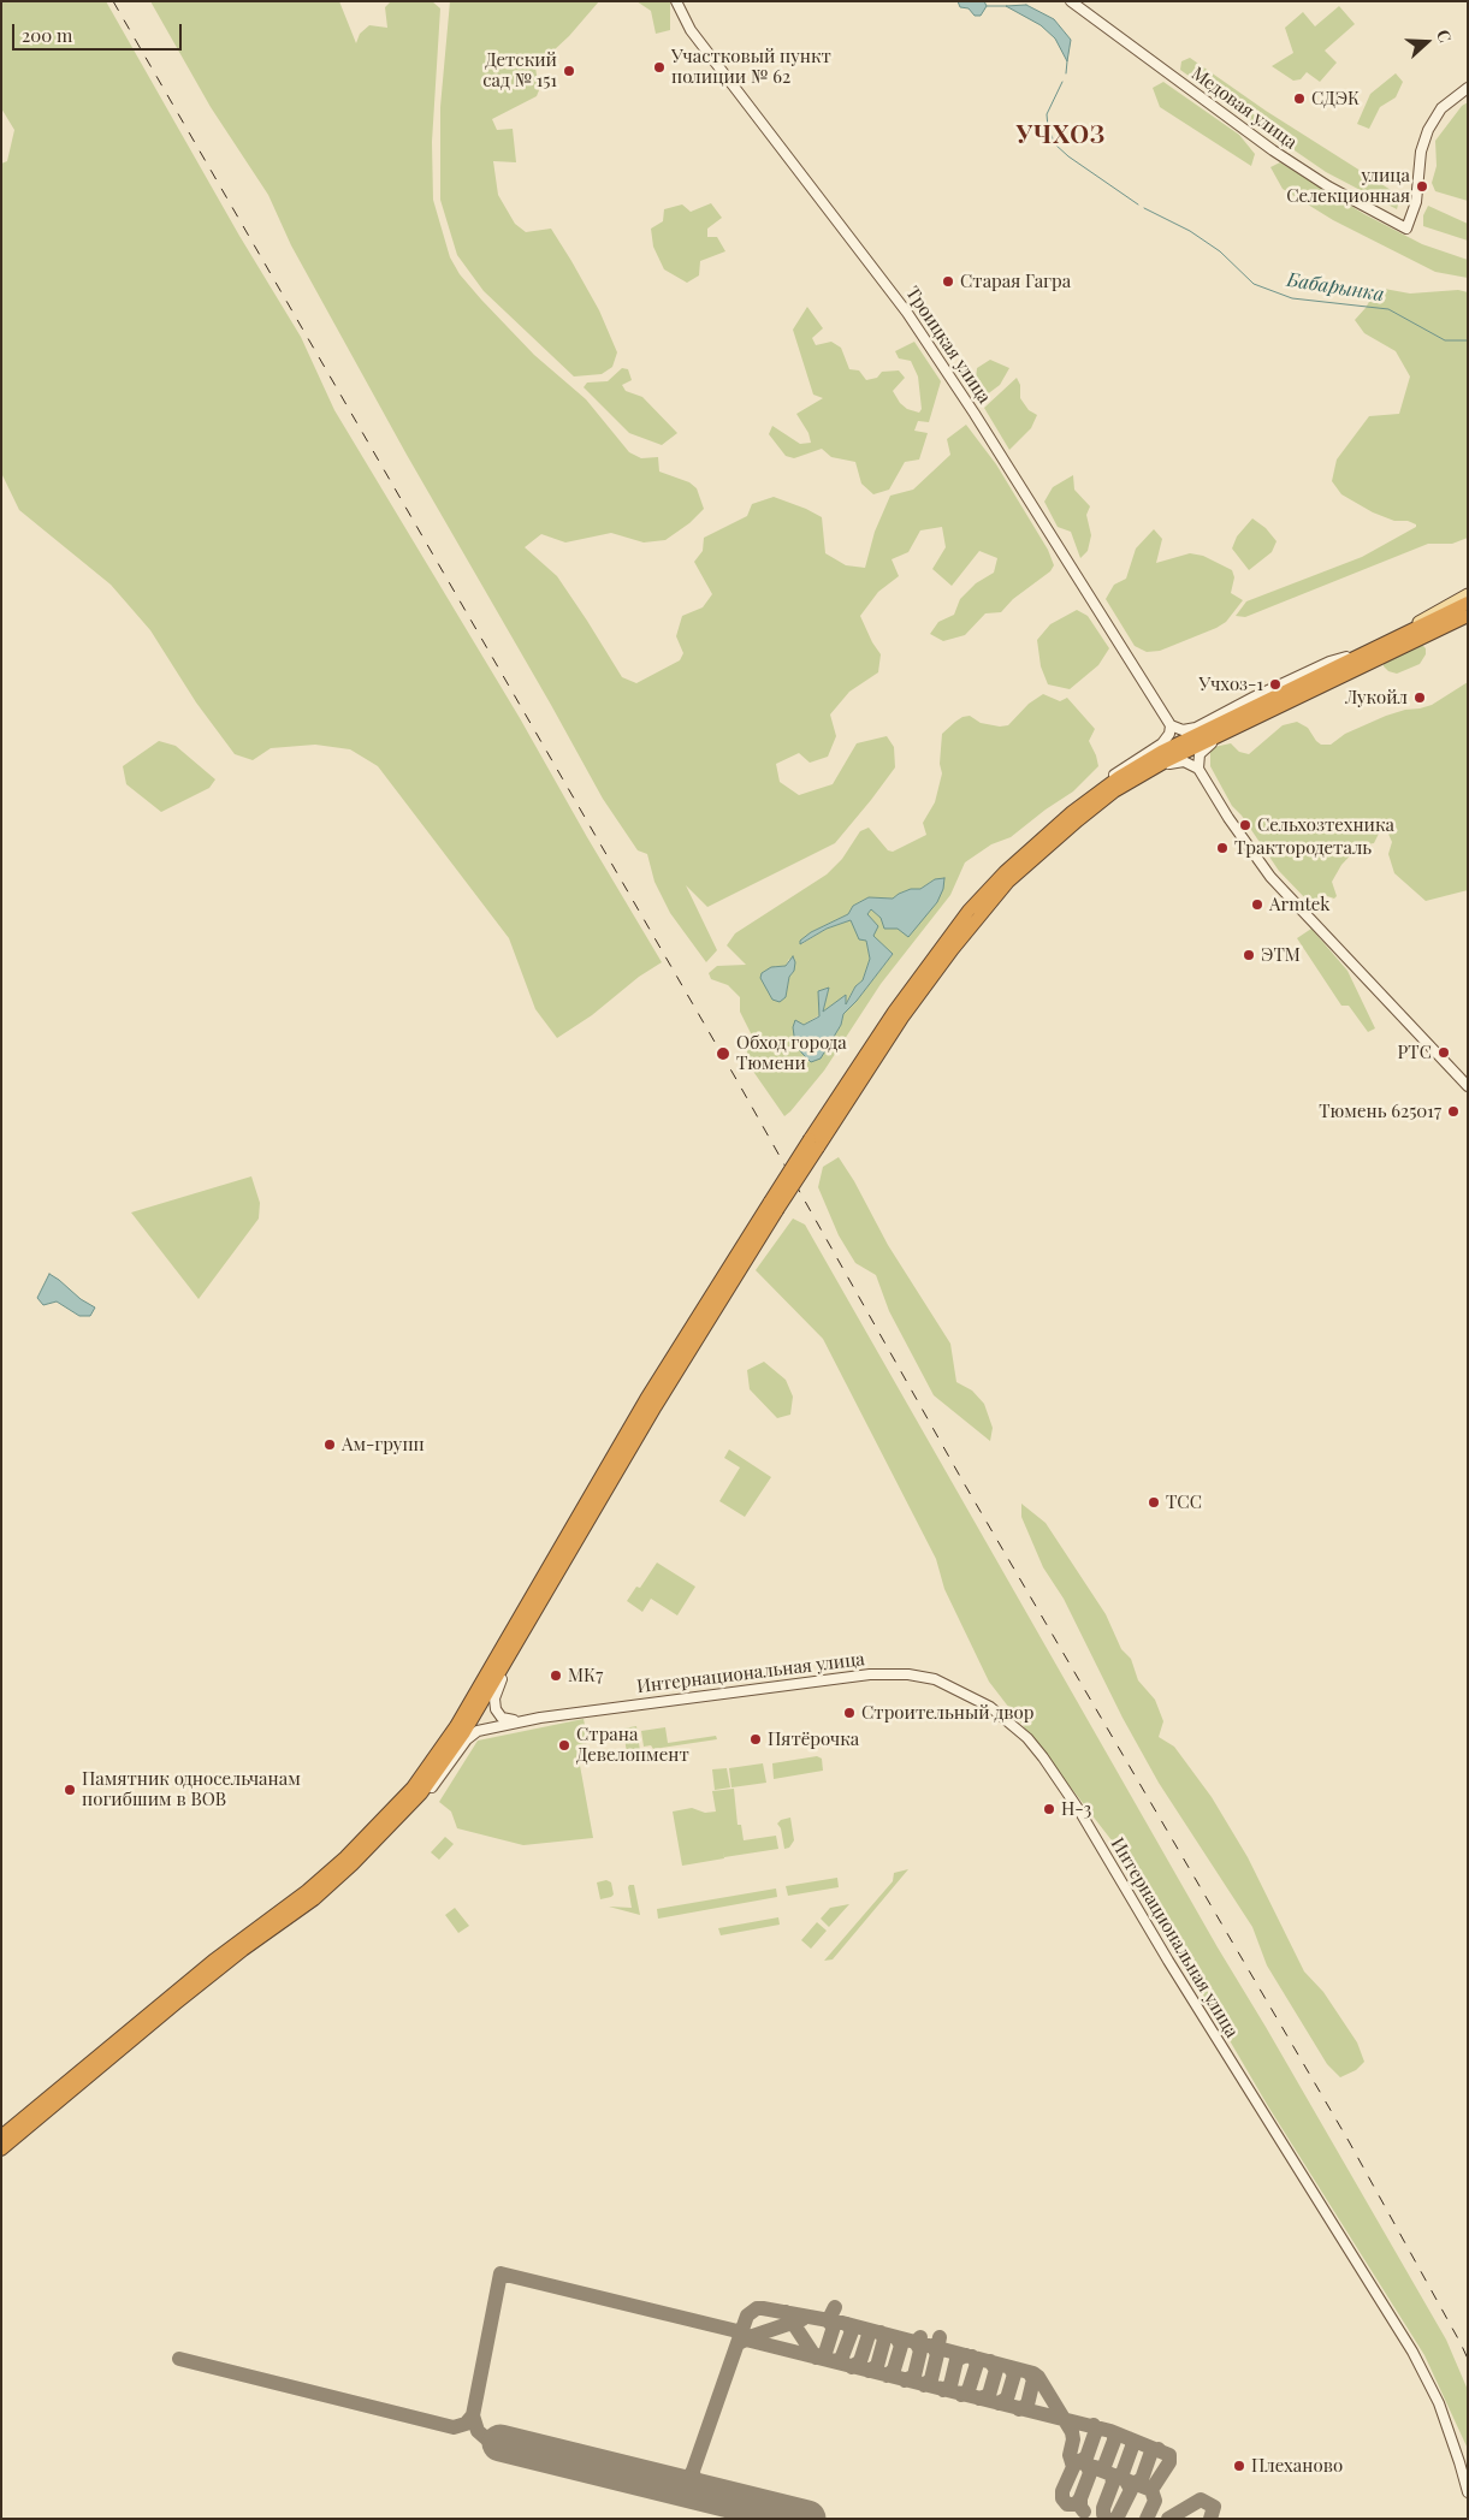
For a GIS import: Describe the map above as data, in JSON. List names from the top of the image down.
{
  "streets": {
    "street": ["Медовая улица", "Троицкая улица", "Интернациональная улица"]
  },
  "districts": ["УЧХОЗ"],
  "water": ["Бабарынка"],
  "places": [
    "Участковый пункт полиции № 62",
    "Детский сад № 151",
    "СДЭК",
    "улица Селекционная",
    "Старая Гагра",
    "Учхоз-1",
    "Лукойл",
    "Сельхозтехника",
    "Трактородеталь",
    "Armtek",
    "ЭТМ",
    "РТС",
    "Обход города Тюмени",
    "Тюмень 625017",
    "Ам-групп",
    "ТСС",
    "МК7",
    "Строительный двор",
    "Пятёрочка",
    "Страна Девелопмент",
    "Памятник односельчанам погибшим в ВОВ",
    "Н-3",
    "Плеханово"
  ],
  "scale_bar": "200 m",
  "north": "right"
}
